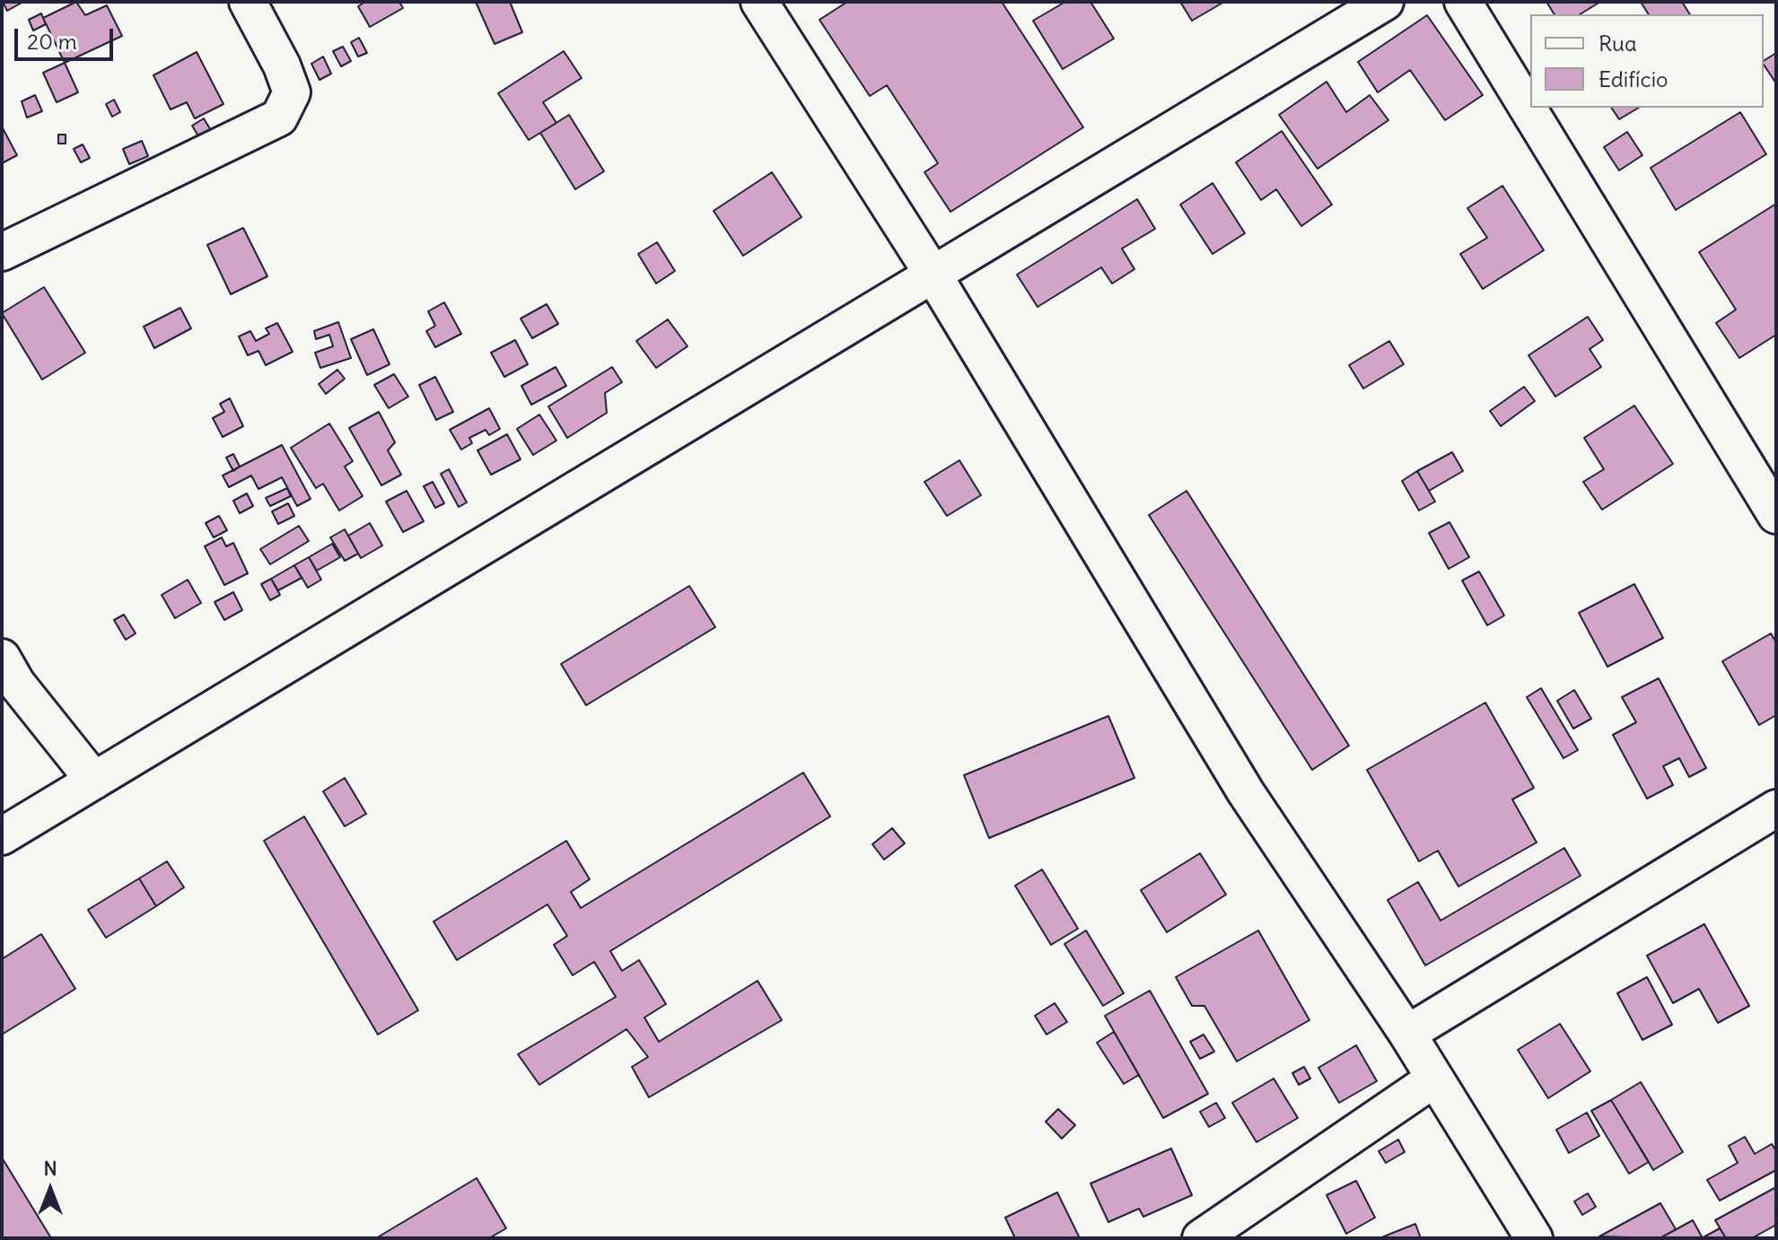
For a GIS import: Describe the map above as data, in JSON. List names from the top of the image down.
{
  "legend": ["Rua", "Edifício"],
  "scale_bar": "20 m",
  "north": "top"
}
